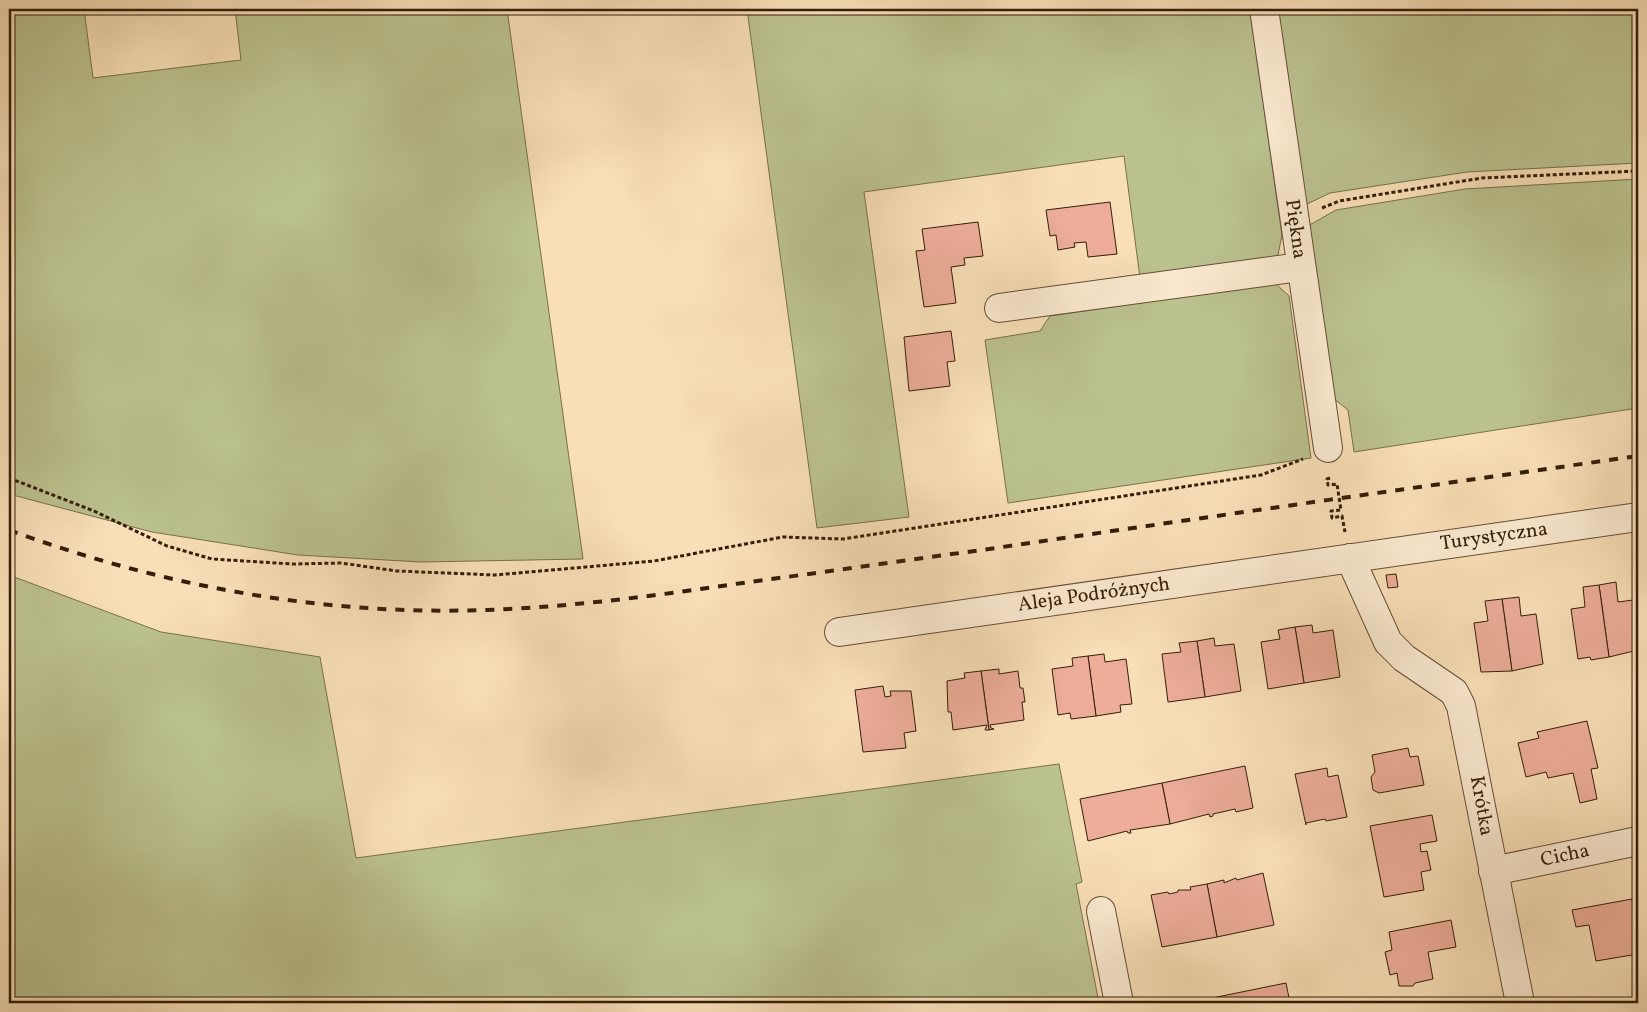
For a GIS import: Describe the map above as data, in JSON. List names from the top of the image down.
{
  "streets": {
    "street": [
      "Piękna",
      "Turystyczna",
      "Aleja Podróżnych",
      "Krótka",
      "Cicha"
    ]
  },
  "crossings": [
    ["Turystyczna", "Aleja Podróżnych"],
    ["Turystyczna", "Krótka"],
    ["Aleja Podróżnych", "Krótka"],
    ["Krótka", "Cicha"]
  ]
}
